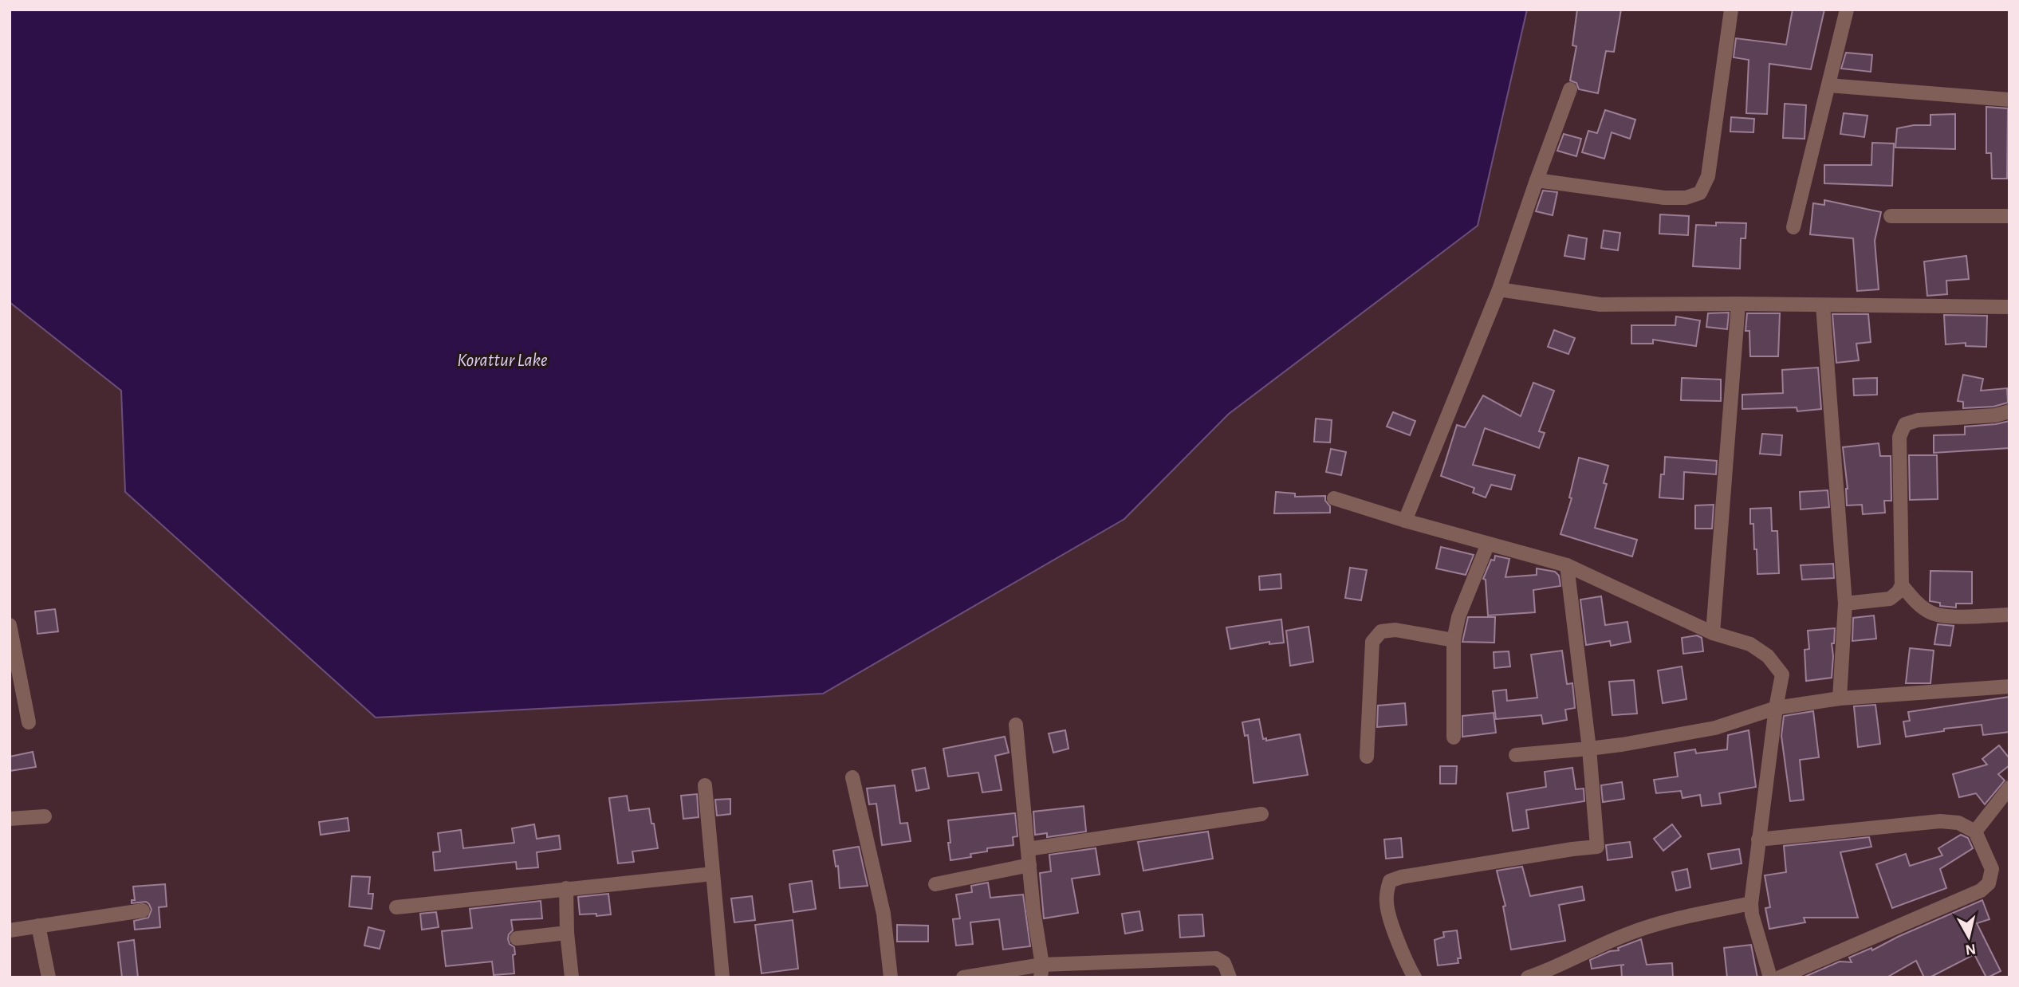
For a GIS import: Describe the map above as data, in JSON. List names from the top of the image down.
{
  "water": ["Korattur Lake"],
  "north": "bottom"
}
